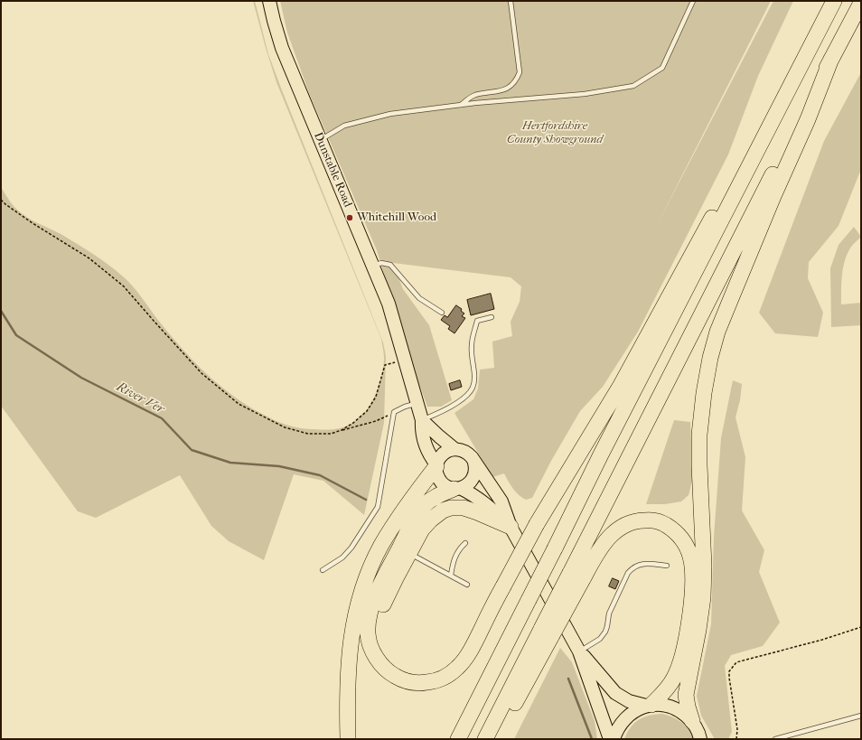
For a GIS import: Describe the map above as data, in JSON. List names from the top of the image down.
{
  "streets": {
    "main road": ["Dunstable Road"]
  },
  "water": ["River Ver"],
  "parks": ["Hertfordshire County Showground"],
  "places": ["Whitehill Wood"]
}
